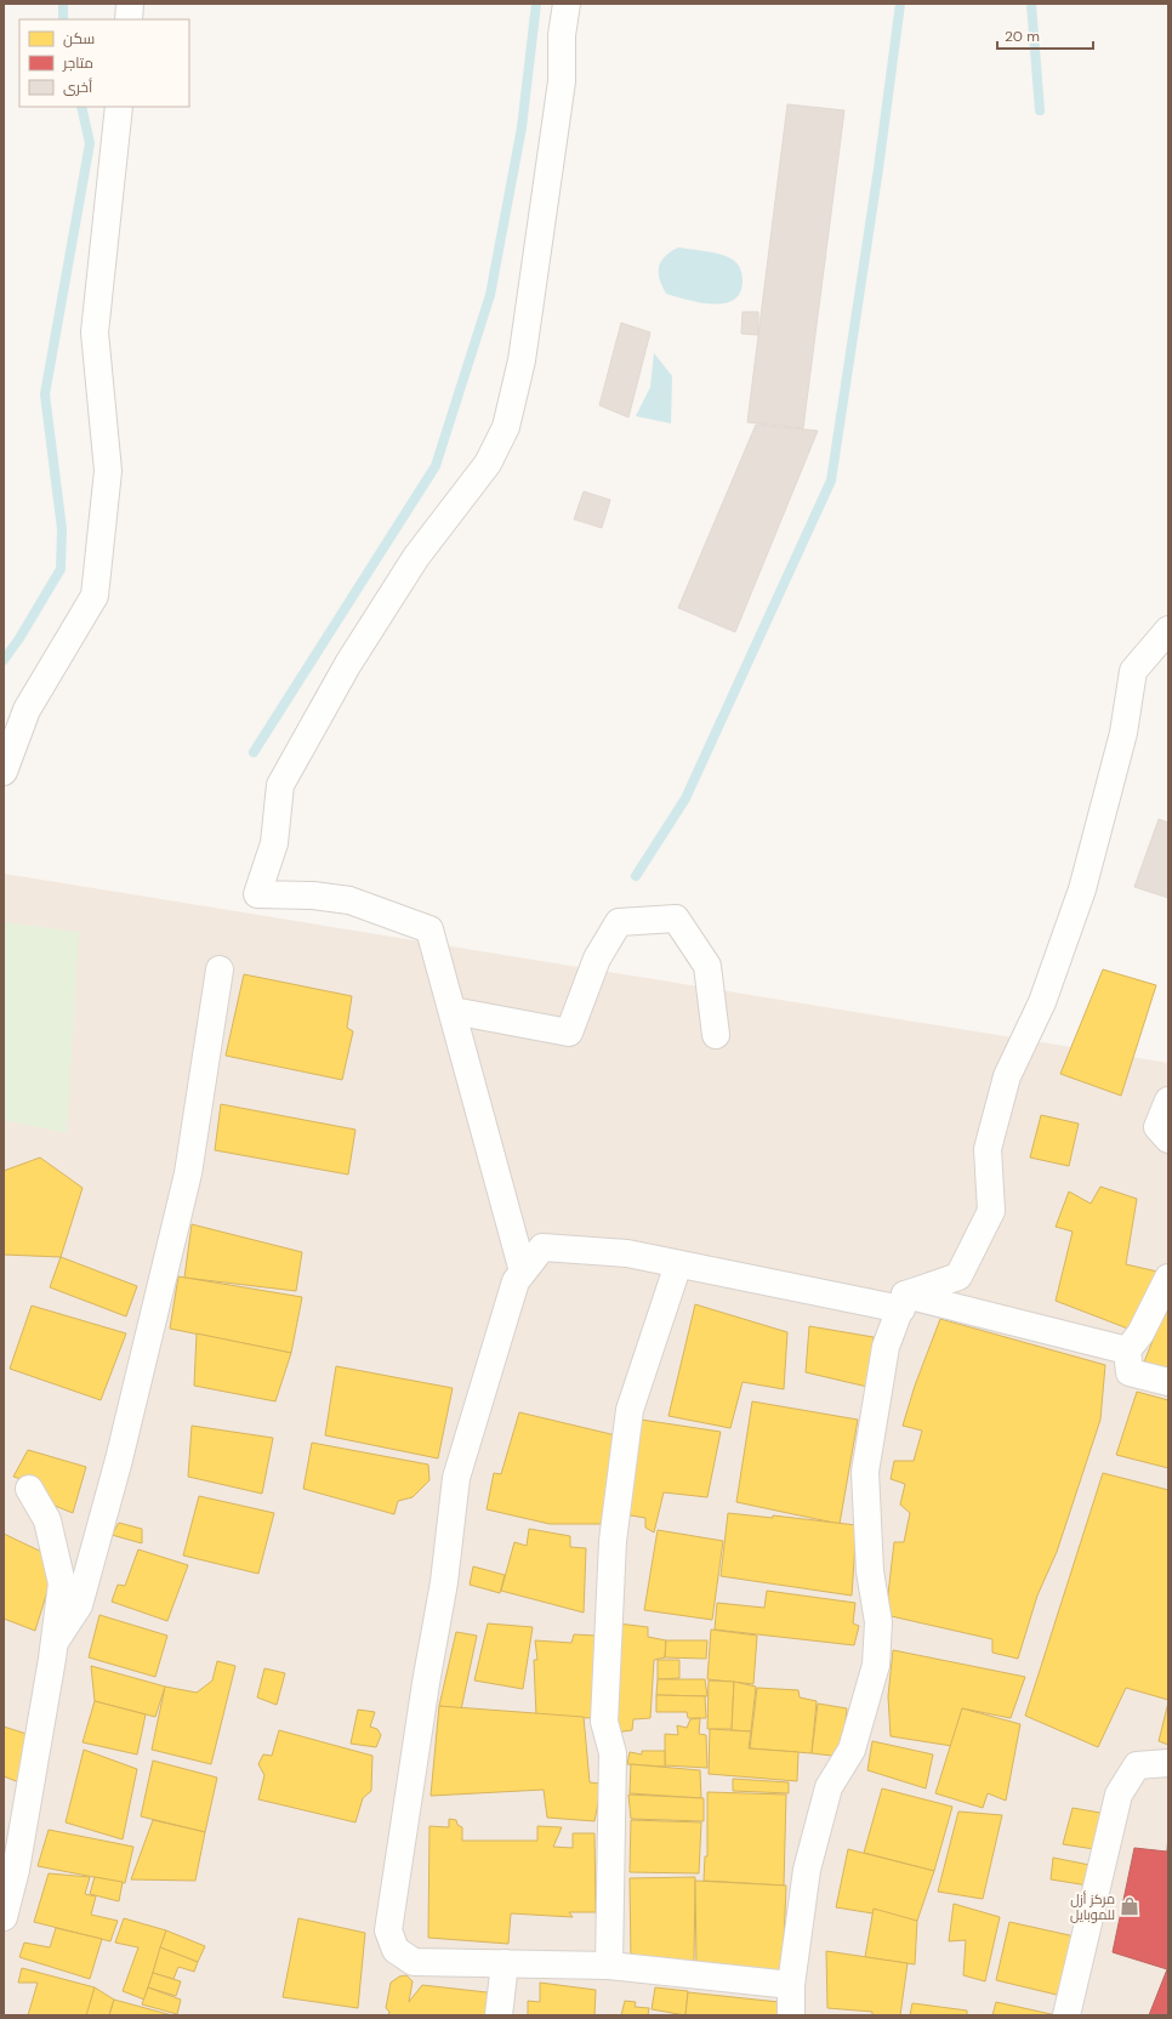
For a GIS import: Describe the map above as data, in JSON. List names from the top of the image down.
{
  "places": {
    "shop": ["مركز أزل للموبايل"]
  },
  "legend": ["سكن", "متاجر", "أخرى"],
  "scale_bar": "20 m"
}
